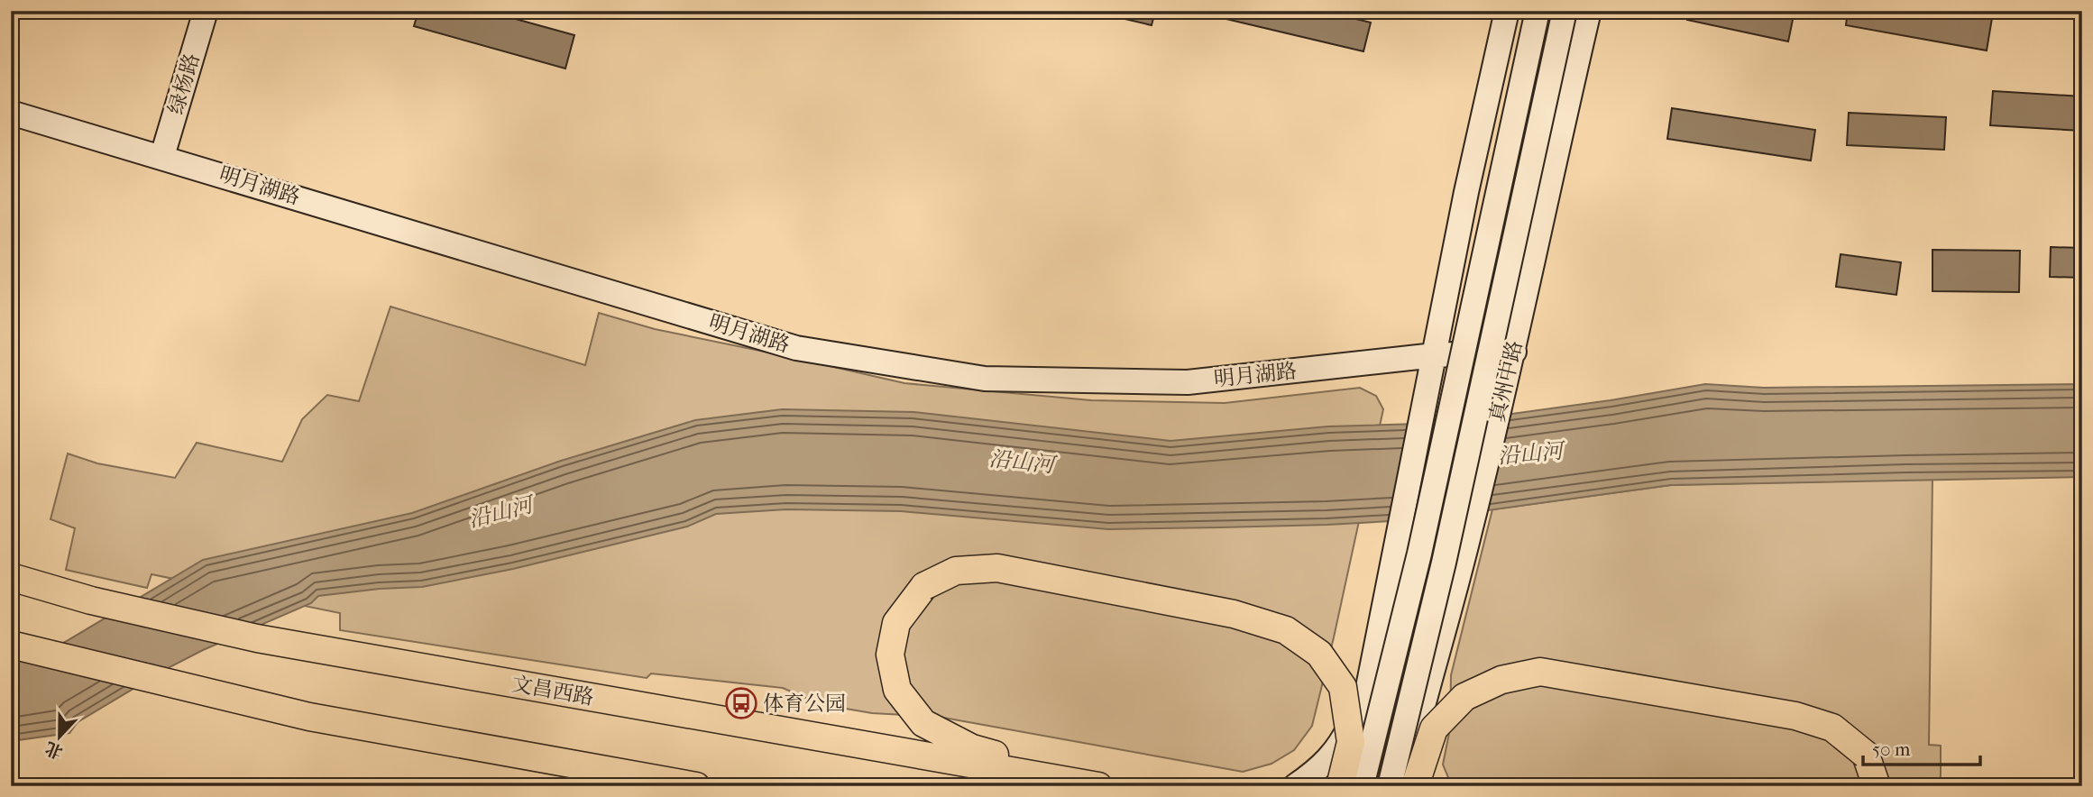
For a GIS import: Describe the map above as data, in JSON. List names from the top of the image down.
{
  "streets": {
    "main road": ["文昌西路"],
    "street": ["绿杨路", "明月湖路", "真州中路"]
  },
  "crossings": [
    ["绿杨路", "明月湖路"],
    ["明月湖路", "真州中路"]
  ],
  "water": ["沿山河"],
  "places": {
    "bus stop": ["体育公园"]
  },
  "scale_bar": "50 m",
  "north": "bottom"
}
